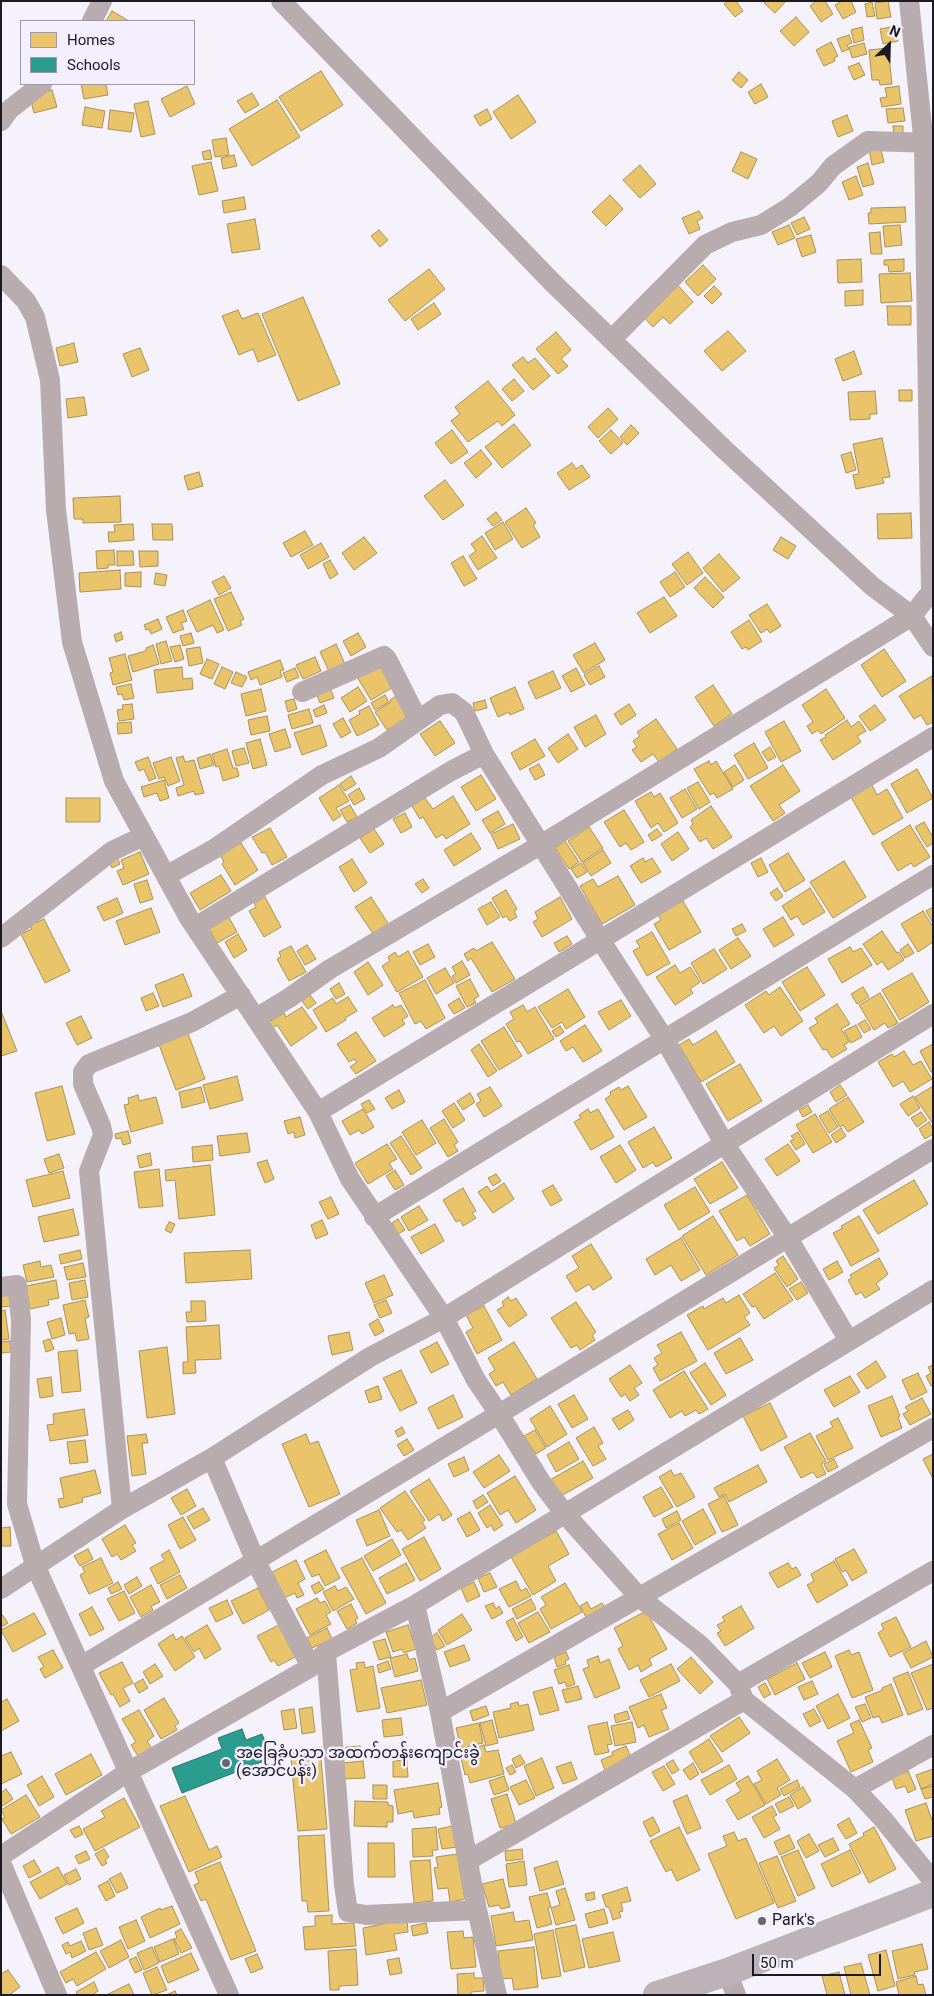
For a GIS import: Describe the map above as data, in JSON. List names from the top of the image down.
{
  "places": ["အခြေခံပညာ အထက်တန်းကျောင်းခွဲ (အောင်ပန်း)", "Park's"],
  "legend": ["Homes", "Schools"],
  "scale_bar": "50 m",
  "north": "top right"
}
